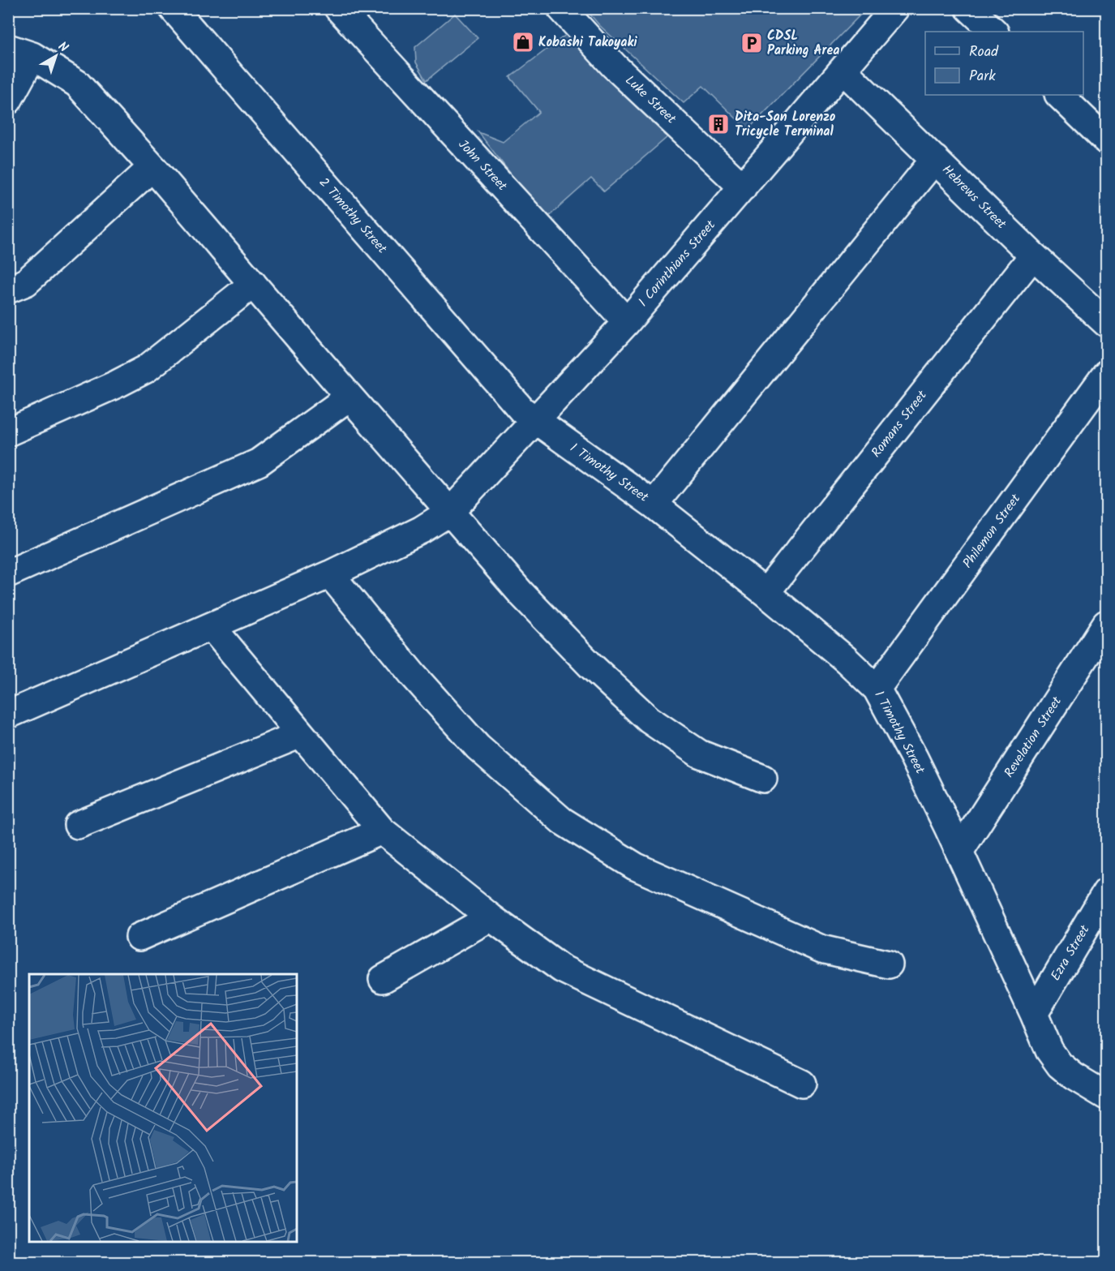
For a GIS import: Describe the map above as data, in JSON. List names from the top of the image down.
{
  "streets": {
    "street": [
      "Luke Street",
      "John Street",
      "Hebrews Street",
      "2 Timothy Street",
      "1 Corinthians Street",
      "Romans Street",
      "1 Timothy Street",
      "Philemon Street",
      "Revelation Street",
      "Ezra Street"
    ]
  },
  "crossings": [
    ["Luke Street", "1 Corinthians Street"],
    ["John Street", "1 Corinthians Street"],
    ["Hebrews Street", "1 Corinthians Street"],
    ["Hebrews Street", "Romans Street"],
    ["2 Timothy Street", "1 Corinthians Street"],
    ["2 Timothy Street", "1 Timothy Street"],
    ["1 Corinthians Street", "1 Timothy Street"],
    ["Romans Street", "1 Timothy Street"],
    ["1 Timothy Street", "Philemon Street"],
    ["1 Timothy Street", "Revelation Street"],
    ["1 Timothy Street", "Ezra Street"]
  ],
  "places": {
    "shop": ["Kobashi Takoyaki"],
    "parking": ["CDSL Parking Area"],
    "building": ["Dita-San Lorenzo Tricycle Terminal"]
  },
  "legend": ["Road", "Park"],
  "north": "top right"
}
